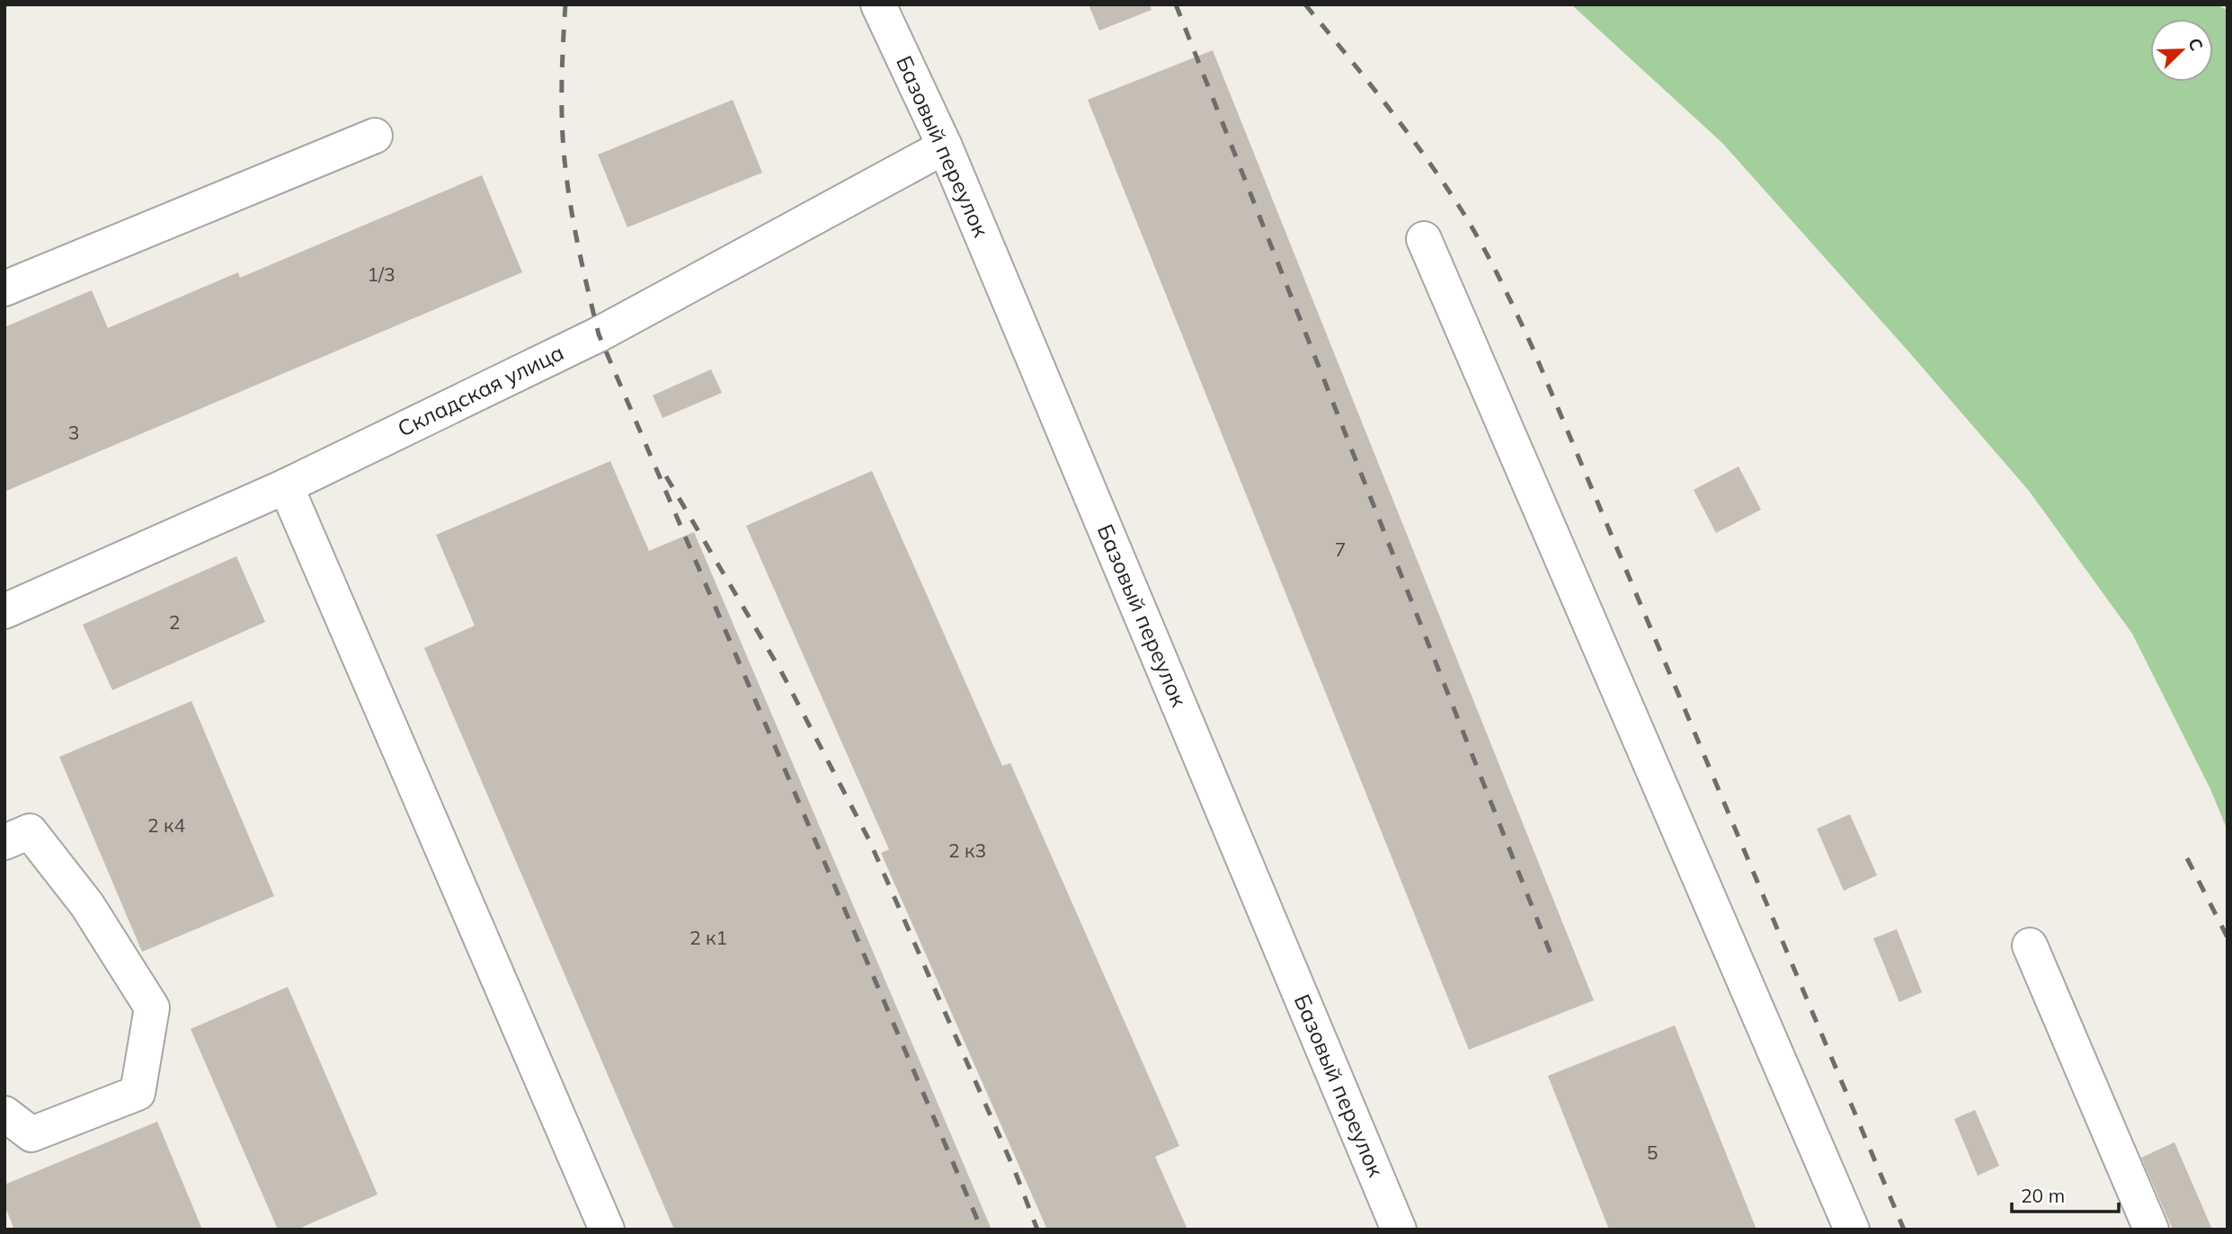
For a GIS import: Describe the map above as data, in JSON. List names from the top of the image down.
{
  "streets": {
    "street": ["Базовый переулок", "Складская улица"]
  },
  "crossings": [
    ["Базовый переулок", "Складская улица"]
  ],
  "house_numbers": [
    "1/3",
    "3",
    "7",
    "2",
    "2 к4",
    "2 к3",
    "2 к1",
    "5"
  ],
  "scale_bar": "20 m",
  "north": "top right"
}
